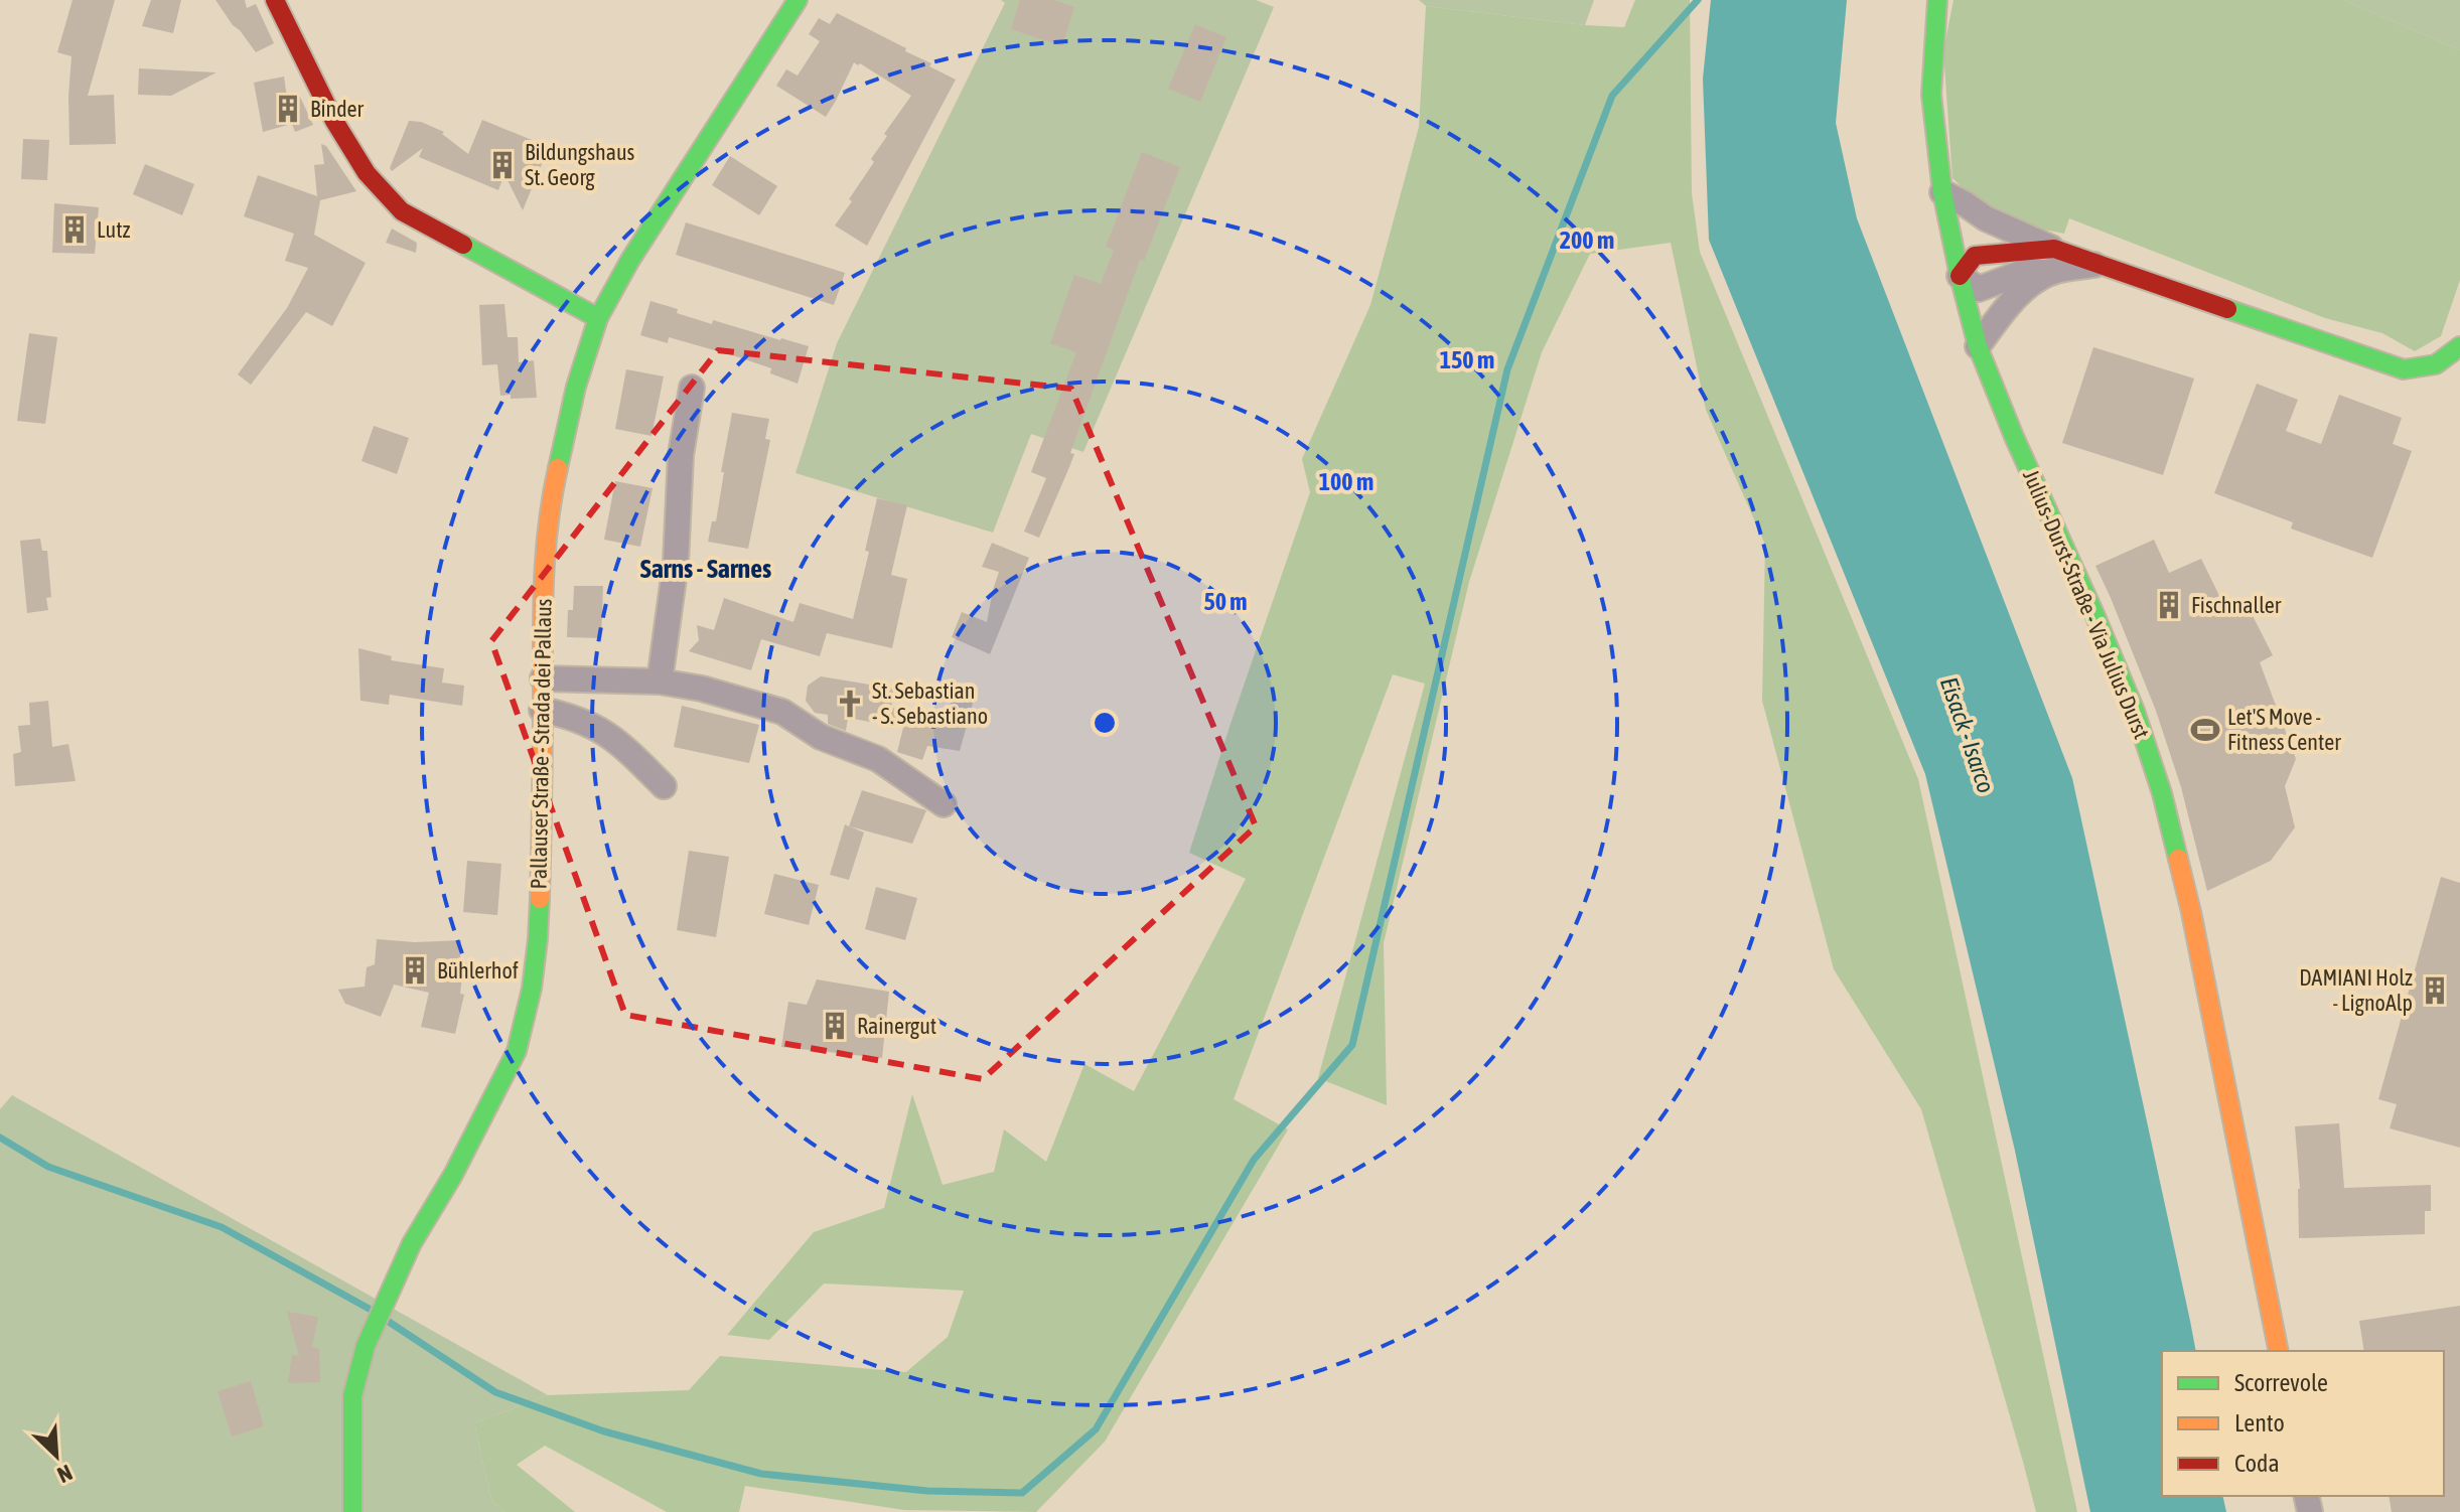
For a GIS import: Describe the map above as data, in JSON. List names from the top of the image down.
{
  "streets": {
    "street": ["Julius-Durst-Straße - Via Julius Durst", "Pallauser Straße - Strada dei Pallaus"]
  },
  "districts": ["Sarns - Sarnes"],
  "water": ["Eisack - Isarco"],
  "places": {
    "building": [
      "Binder",
      "Bildungshaus St. Georg",
      "Lutz",
      "Fischnaller",
      "Bühlerhof",
      "DAMIANI Holz - LignoAlp",
      "Rainergut"
    ],
    "church": ["St. Sebastian - S. Sebastiano"],
    "sports": ["Let'S Move - Fitness Center"]
  },
  "legend": ["Scorrevole", "Lento", "Coda"],
  "north": "bottom right",
  "rings": [
    "200 m",
    "150 m",
    "100 m",
    "50 m"
  ]
}
